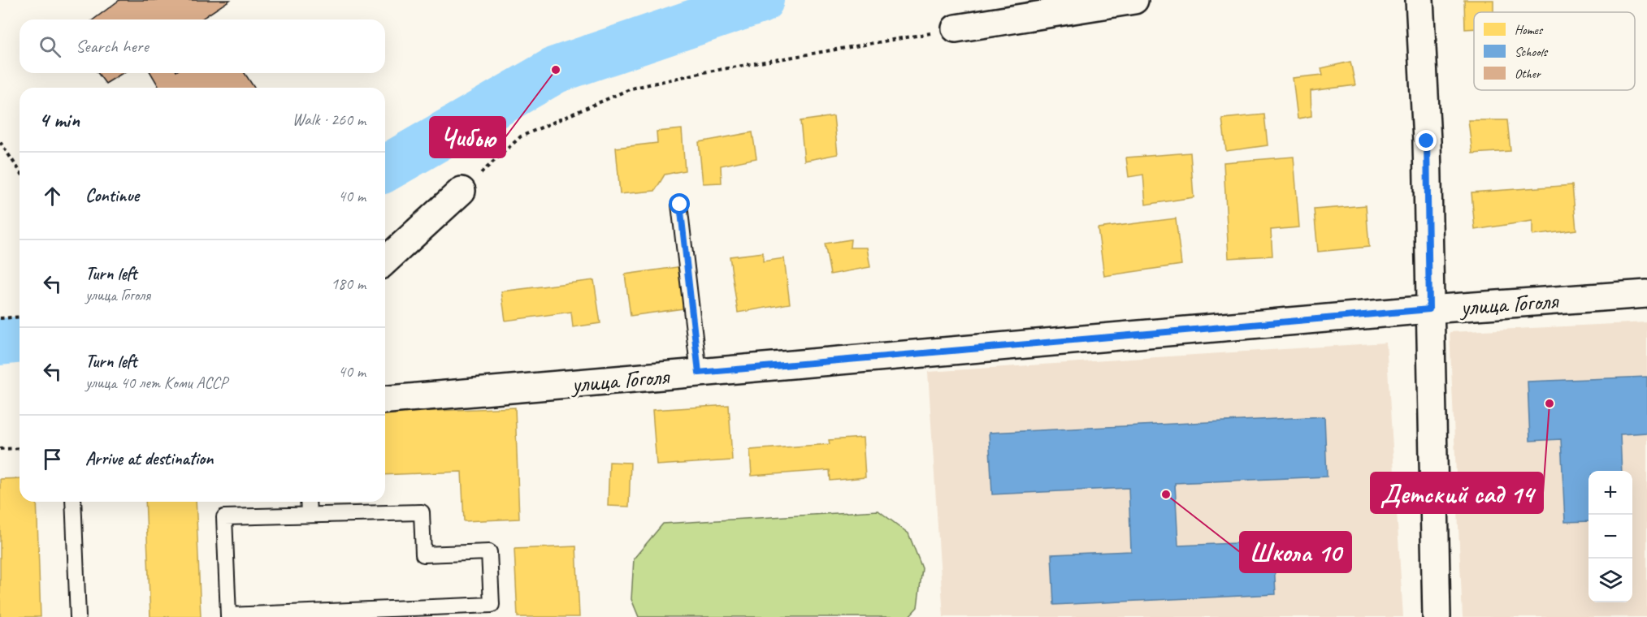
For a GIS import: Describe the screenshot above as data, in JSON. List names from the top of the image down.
{
  "streets": {
    "street": ["улица Гоголя"]
  },
  "places": ["Чибью", "Детский сад 14", "Школа 10"],
  "legend": ["Homes", "Schools", "Other"],
  "page": {
    "search": "Search here",
    "heading": ["4 min", "Walk · 260 m"],
    "list": [
      ["Continue", "40 m"],
      ["Turn left", "улица Гоголя", "180 m"],
      ["Turn left", "улица 40 лет Коми АССР", "40 m"],
      "Arrive at destination"
    ],
    "map_buttons": ["+", "−"]
  }
}
